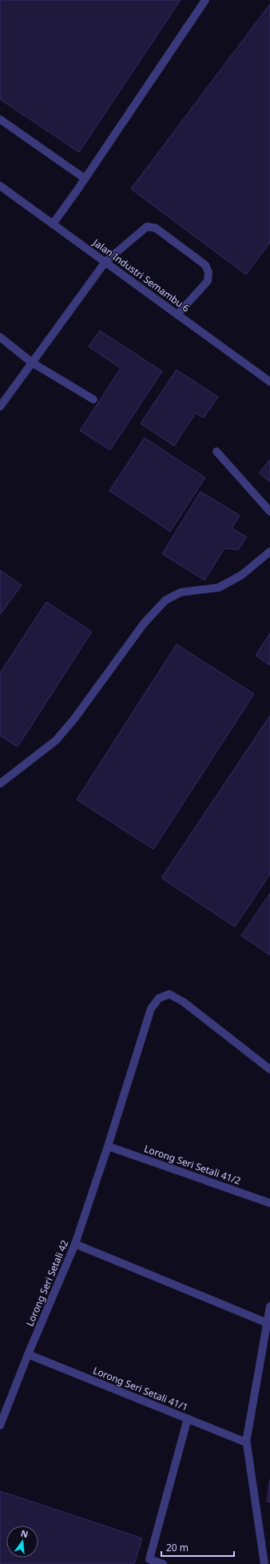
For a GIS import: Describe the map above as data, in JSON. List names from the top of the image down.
{
  "streets": {
    "street": [
      "Jalan Industri Semambu 6",
      "Lorong Seri Setali 41/2",
      "Lorong Seri Setali 42",
      "Lorong Seri Setali 41/1"
    ]
  },
  "crossings": [
    ["Lorong Seri Setali 41/2", "Lorong Seri Setali 42"],
    ["Lorong Seri Setali 42", "Lorong Seri Setali 41/1"]
  ],
  "scale_bar": "20 m",
  "north": "top"
}
